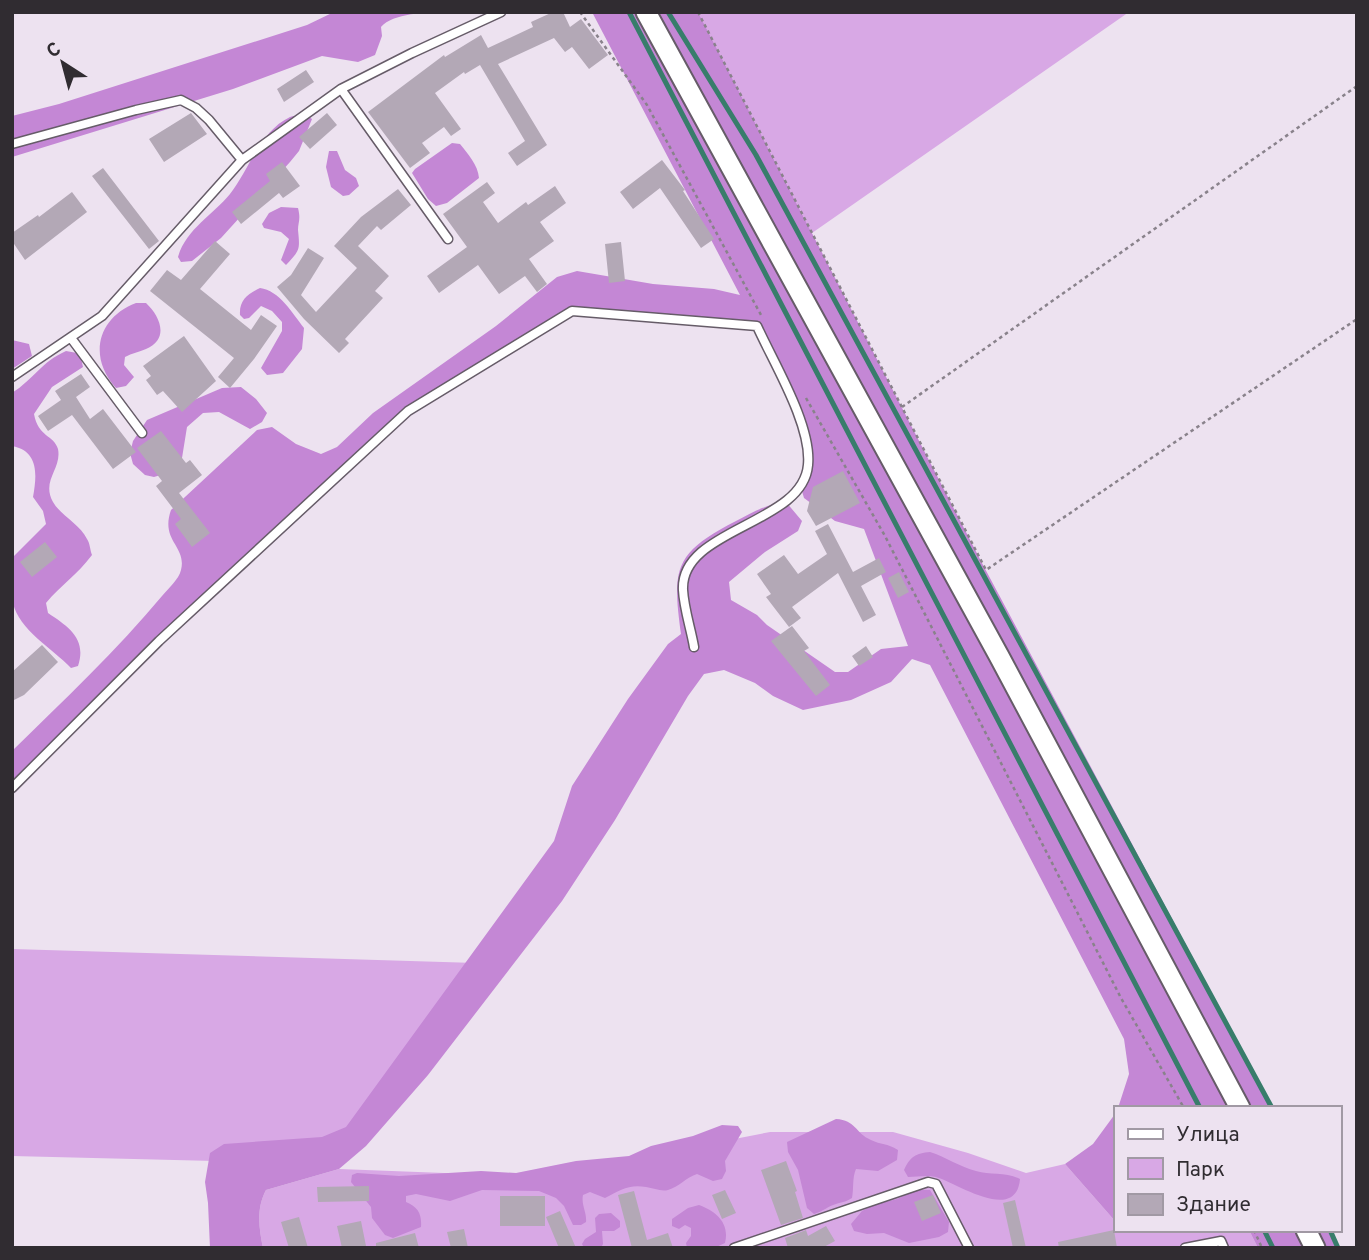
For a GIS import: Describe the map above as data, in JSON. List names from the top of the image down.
{
  "legend": ["Улица", "Парк", "Здание"],
  "north": "top left"
}
